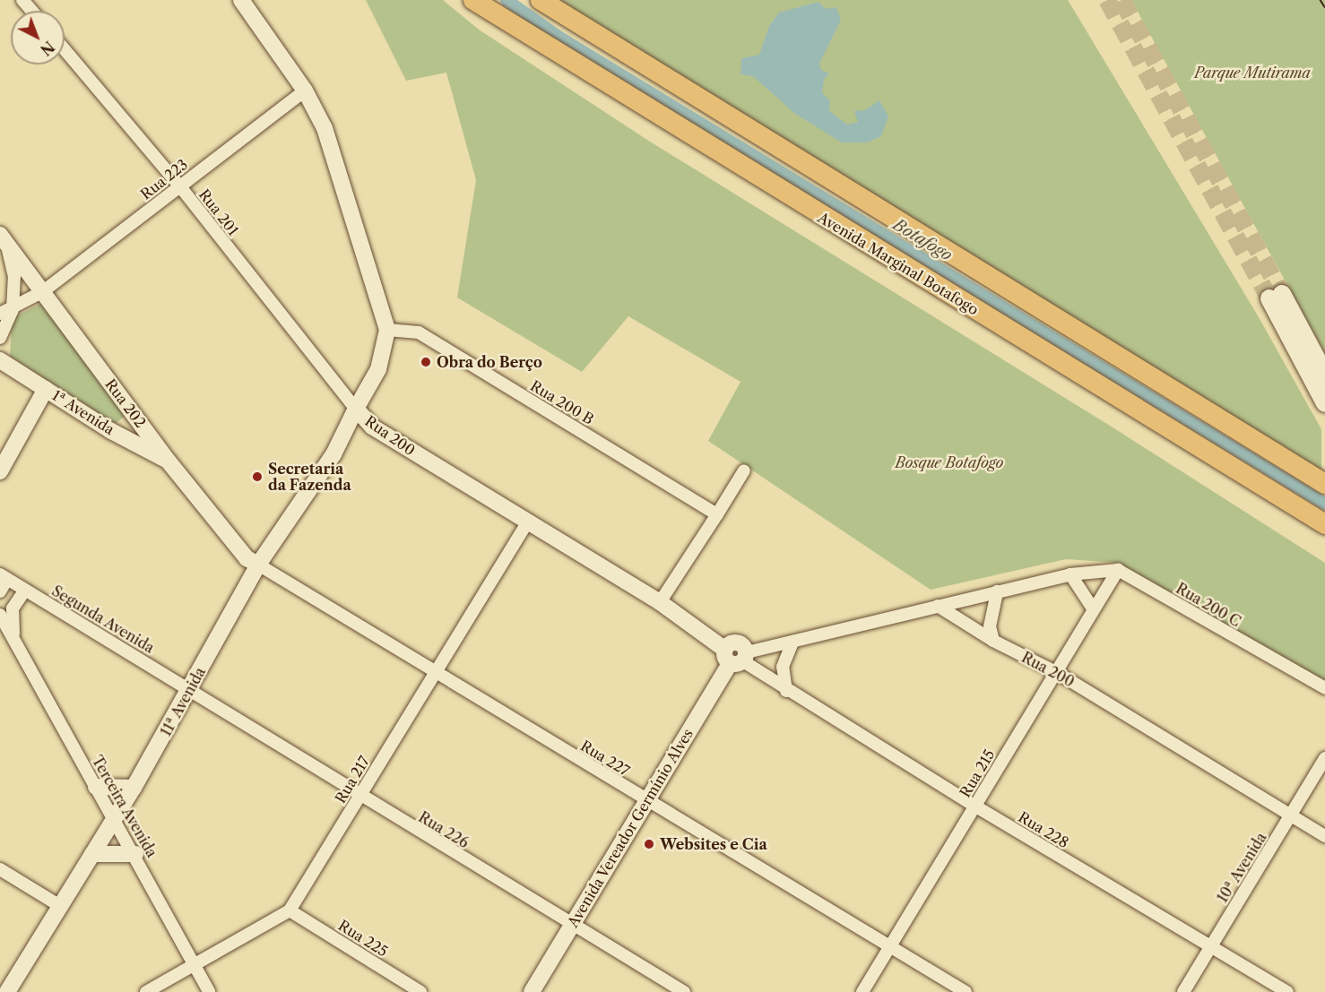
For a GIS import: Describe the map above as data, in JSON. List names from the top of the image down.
{
  "streets": {
    "main road": ["Avenida Marginal Botafogo"],
    "street": [
      "Rua 223",
      "Rua 201",
      "Rua 200 B",
      "Rua 202",
      "1ª Avenida",
      "Rua 200",
      "Rua 200 C",
      "Segunda Avenida",
      "11ª Avenida",
      "Rua 227",
      "Rua 215",
      "Rua 217",
      "Terceira Avenida",
      "Avenida Vereador Germínio Alves",
      "Rua 226",
      "Rua 228",
      "10ª Avenida",
      "Rua 225"
    ]
  },
  "crossings": [
    ["Rua 223", "Rua 201"],
    ["Rua 223", "Rua 202"],
    ["Rua 201", "Rua 200"],
    ["Rua 201", "11ª Avenida"],
    ["Rua 200 B", "Rua 200"],
    ["Rua 202", "1ª Avenida"],
    ["Rua 202", "11ª Avenida"],
    ["Rua 202", "Rua 227"],
    ["Rua 200", "11ª Avenida"],
    ["Rua 200", "Rua 215"],
    ["Rua 200", "Rua 217"],
    ["Rua 200", "Avenida Vereador Germínio Alves"],
    ["Rua 200", "Rua 228"],
    ["Rua 200", "10ª Avenida"],
    ["Rua 200 C", "Rua 215"],
    ["Segunda Avenida", "11ª Avenida"],
    ["Segunda Avenida", "Terceira Avenida"],
    ["Segunda Avenida", "Rua 226"],
    ["11ª Avenida", "Rua 227"],
    ["11ª Avenida", "Terceira Avenida"],
    ["11ª Avenida", "Rua 226"],
    ["Rua 227", "Rua 215"],
    ["Rua 227", "Rua 217"],
    ["Rua 227", "Avenida Vereador Germínio Alves"],
    ["Rua 215", "Rua 228"],
    ["Rua 217", "Terceira Avenida"],
    ["Rua 217", "Rua 226"],
    ["Rua 217", "Rua 225"],
    ["Avenida Vereador Germínio Alves", "Rua 226"],
    ["Avenida Vereador Germínio Alves", "Rua 228"],
    ["Rua 228", "10ª Avenida"]
  ],
  "water": ["Botafogo"],
  "parks": ["Parque Mutirama", "Bosque Botafogo"],
  "places": ["Obra do Berço", "Secretaria da Fazenda", "Websites e Cia"],
  "north": "bottom right"
}
